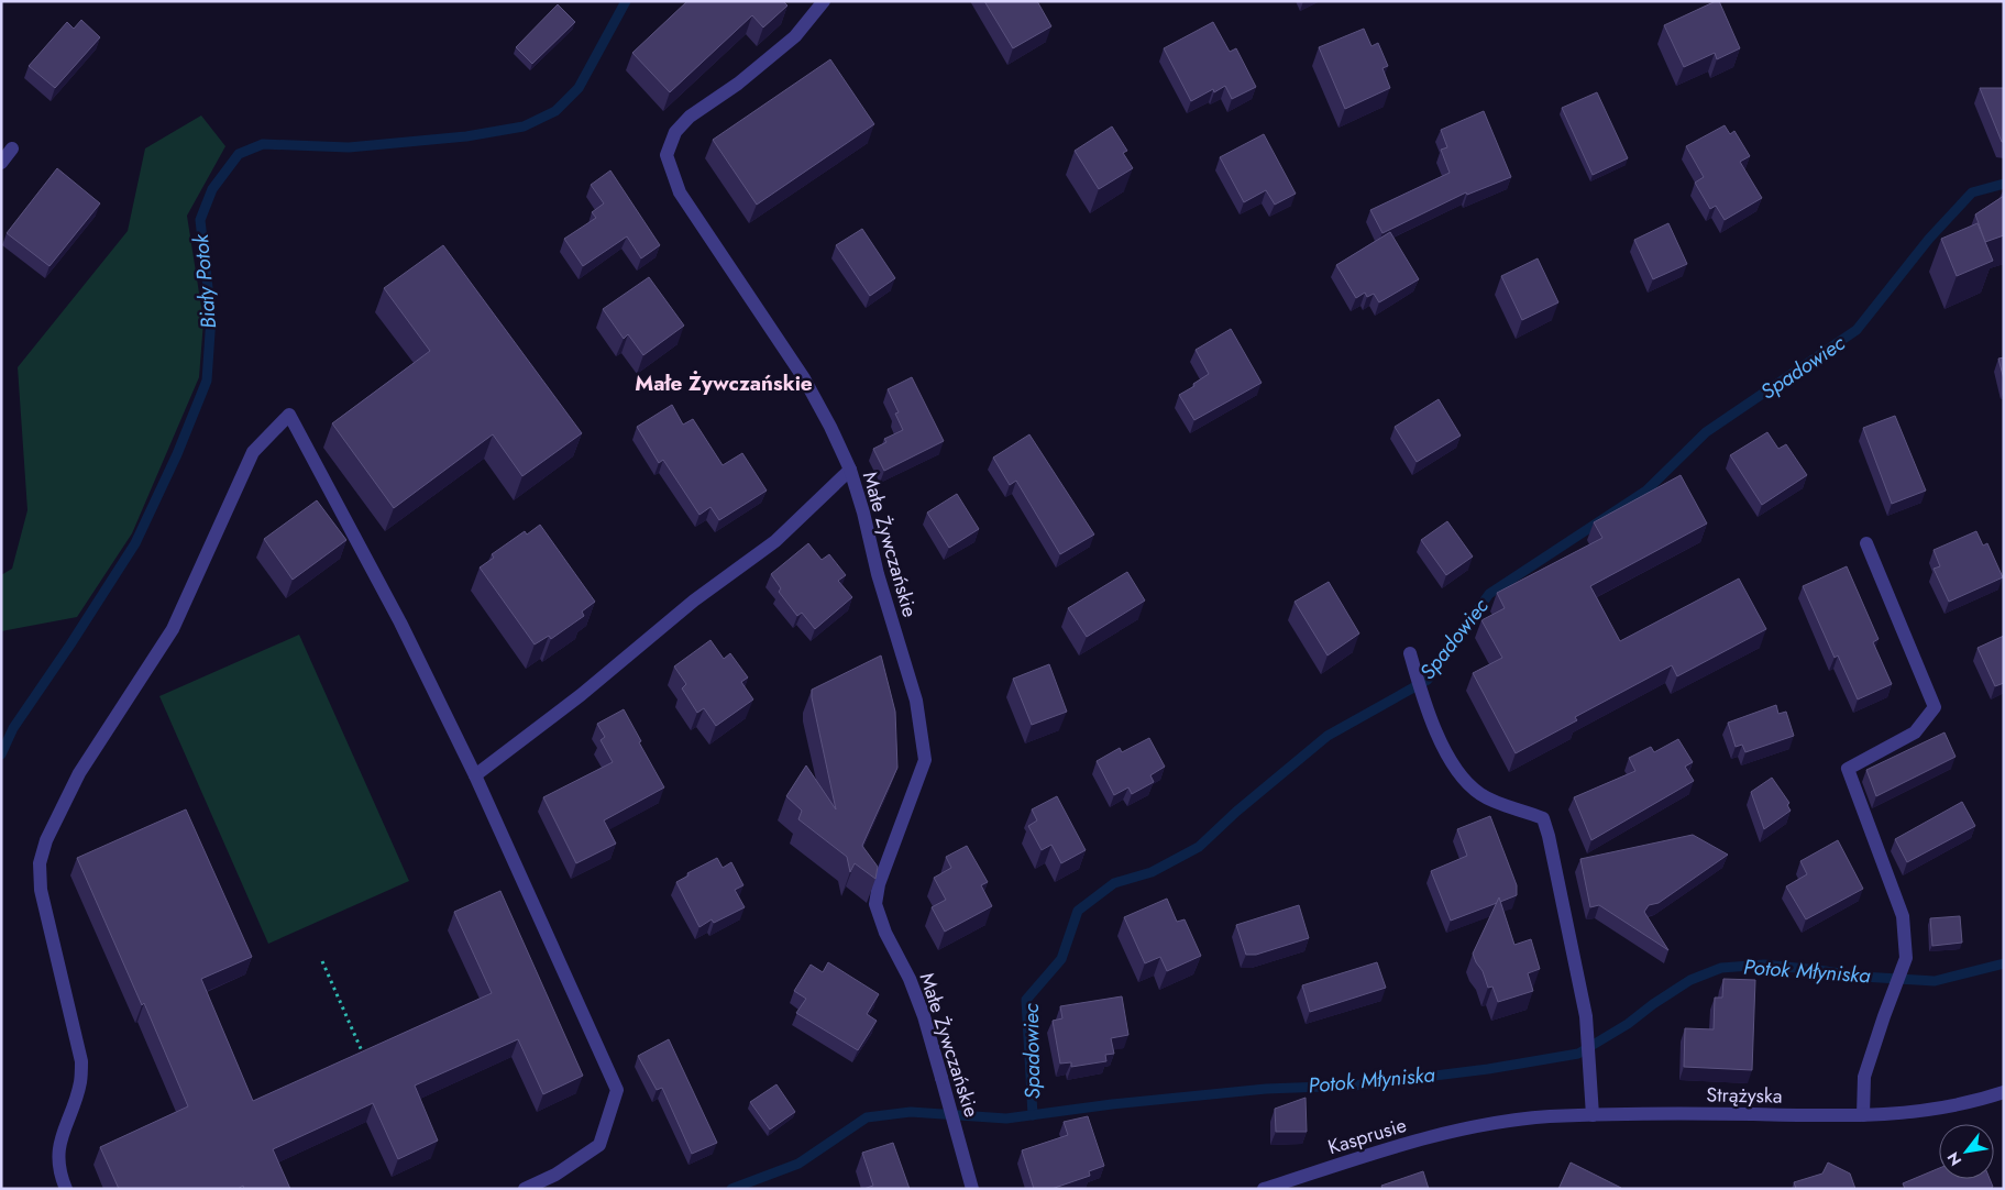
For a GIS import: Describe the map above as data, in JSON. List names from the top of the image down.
{
  "streets": {
    "street": ["Małe Żywczańskie", "Strążyska", "Kasprusie"]
  },
  "crossings": [
    ["Strążyska", "Kasprusie"]
  ],
  "districts": ["Małe Żywczańskie"],
  "water": ["Biały Potok", "Spadowiec", "Potok Młyniska"],
  "north": "bottom left"
}
